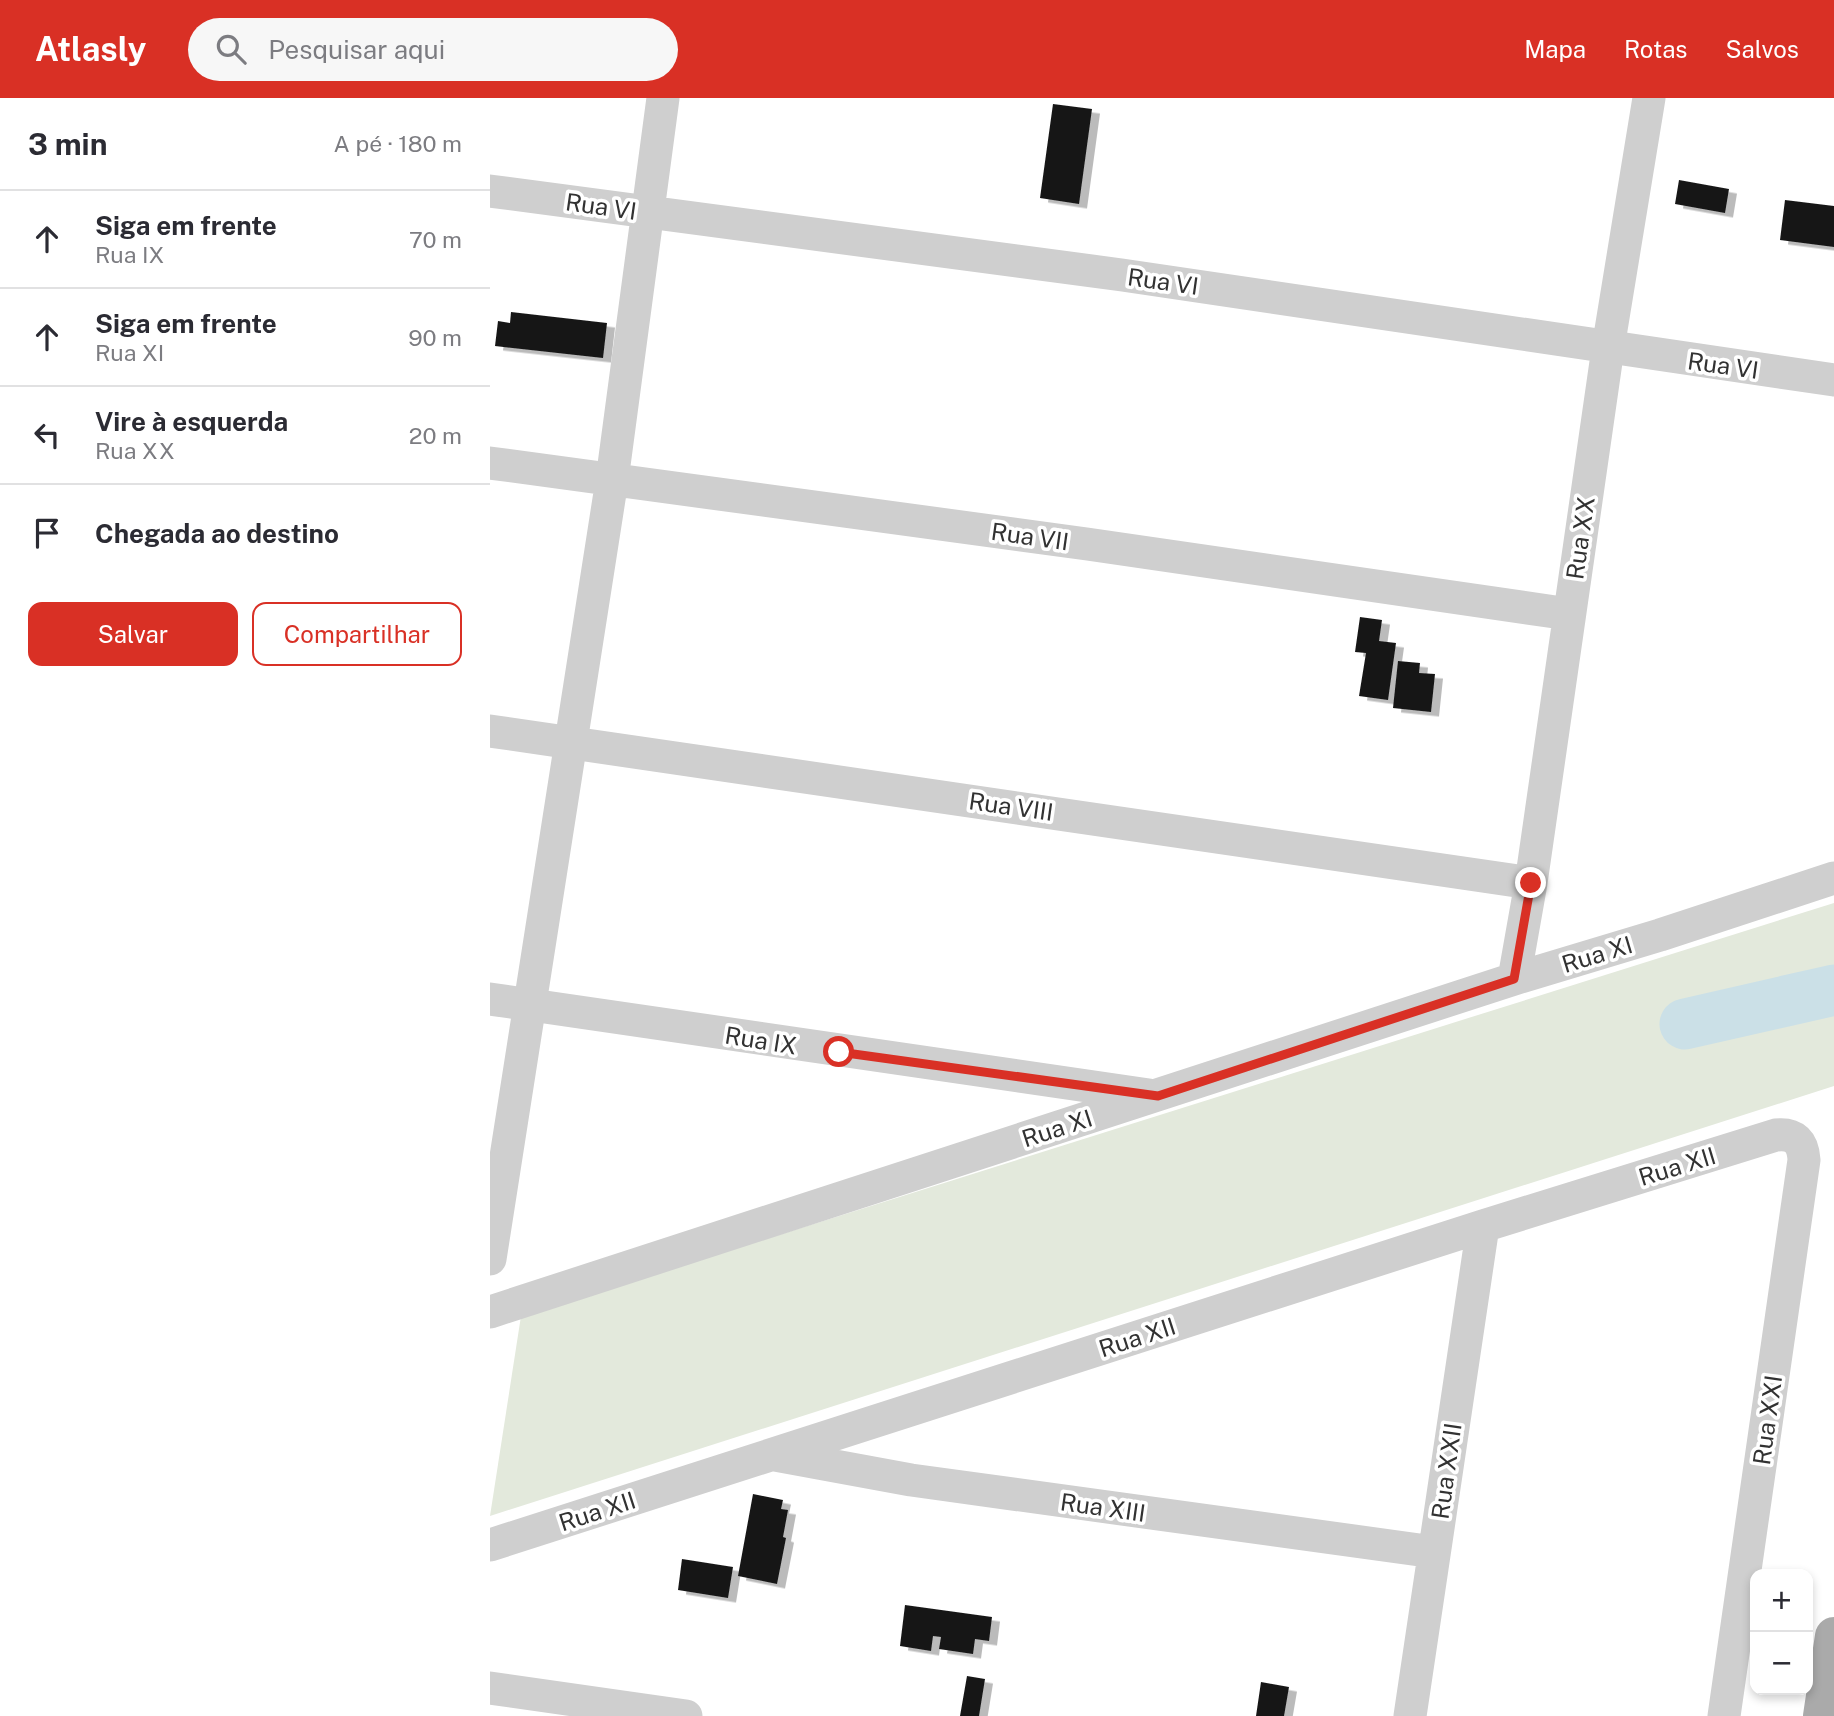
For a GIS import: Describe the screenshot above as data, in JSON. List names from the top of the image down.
{
  "streets": {
    "street": [
      "Rua VI",
      "Rua VII",
      "Rua XX",
      "Rua VIII",
      "Rua XI",
      "Rua IX",
      "Rua XII",
      "Rua XXI",
      "Rua XXII",
      "Rua XIII"
    ]
  },
  "crossings": [
    ["Rua VI", "Rua XX"],
    ["Rua VII", "Rua XX"],
    ["Rua XX", "Rua VIII"],
    ["Rua XX", "Rua XI"],
    ["Rua XI", "Rua IX"],
    ["Rua XII", "Rua XXI"],
    ["Rua XII", "Rua XXII"],
    ["Rua XII", "Rua XIII"],
    ["Rua XXII", "Rua XIII"]
  ],
  "page": {
    "header": "Atlasly",
    "search": "Pesquisar aqui",
    "nav": ["Mapa", "Rotas", "Salvos"],
    "heading": ["3 min", "A pé · 180 m"],
    "list": [
      ["Siga em frente", "Rua IX", "70 m"],
      ["Siga em frente", "Rua XI", "90 m"],
      ["Vire à esquerda", "Rua XX", "20 m"],
      "Chegada ao destino"
    ],
    "buttons": ["Salvar", "Compartilhar"],
    "map_buttons": ["+", "−"]
  }
}
